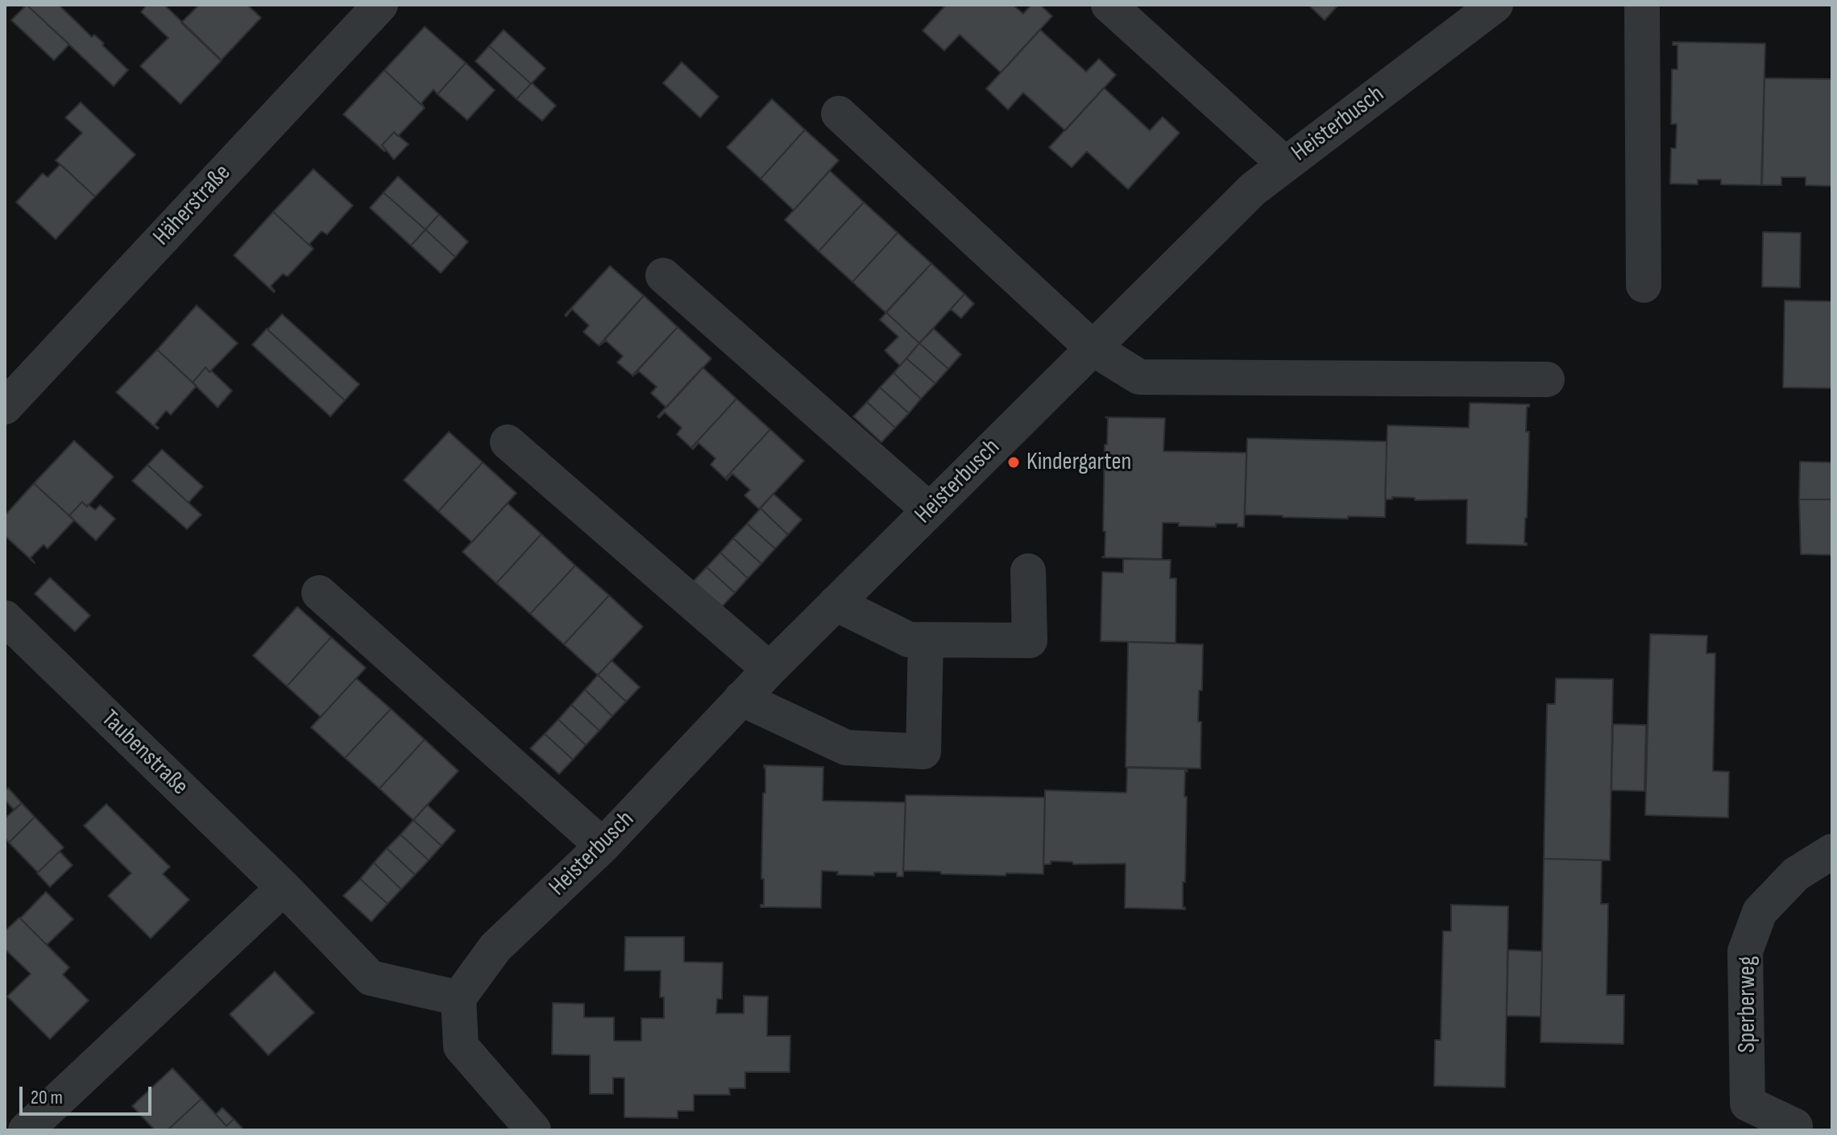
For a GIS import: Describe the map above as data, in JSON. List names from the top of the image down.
{
  "streets": {
    "street": [
      "Heisterbusch",
      "Häherstraße",
      "Taubenstraße",
      "Sperberweg"
    ]
  },
  "crossings": [
    ["Heisterbusch", "Taubenstraße"]
  ],
  "places": ["Kindergarten"],
  "scale_bar": "20 m"
}
